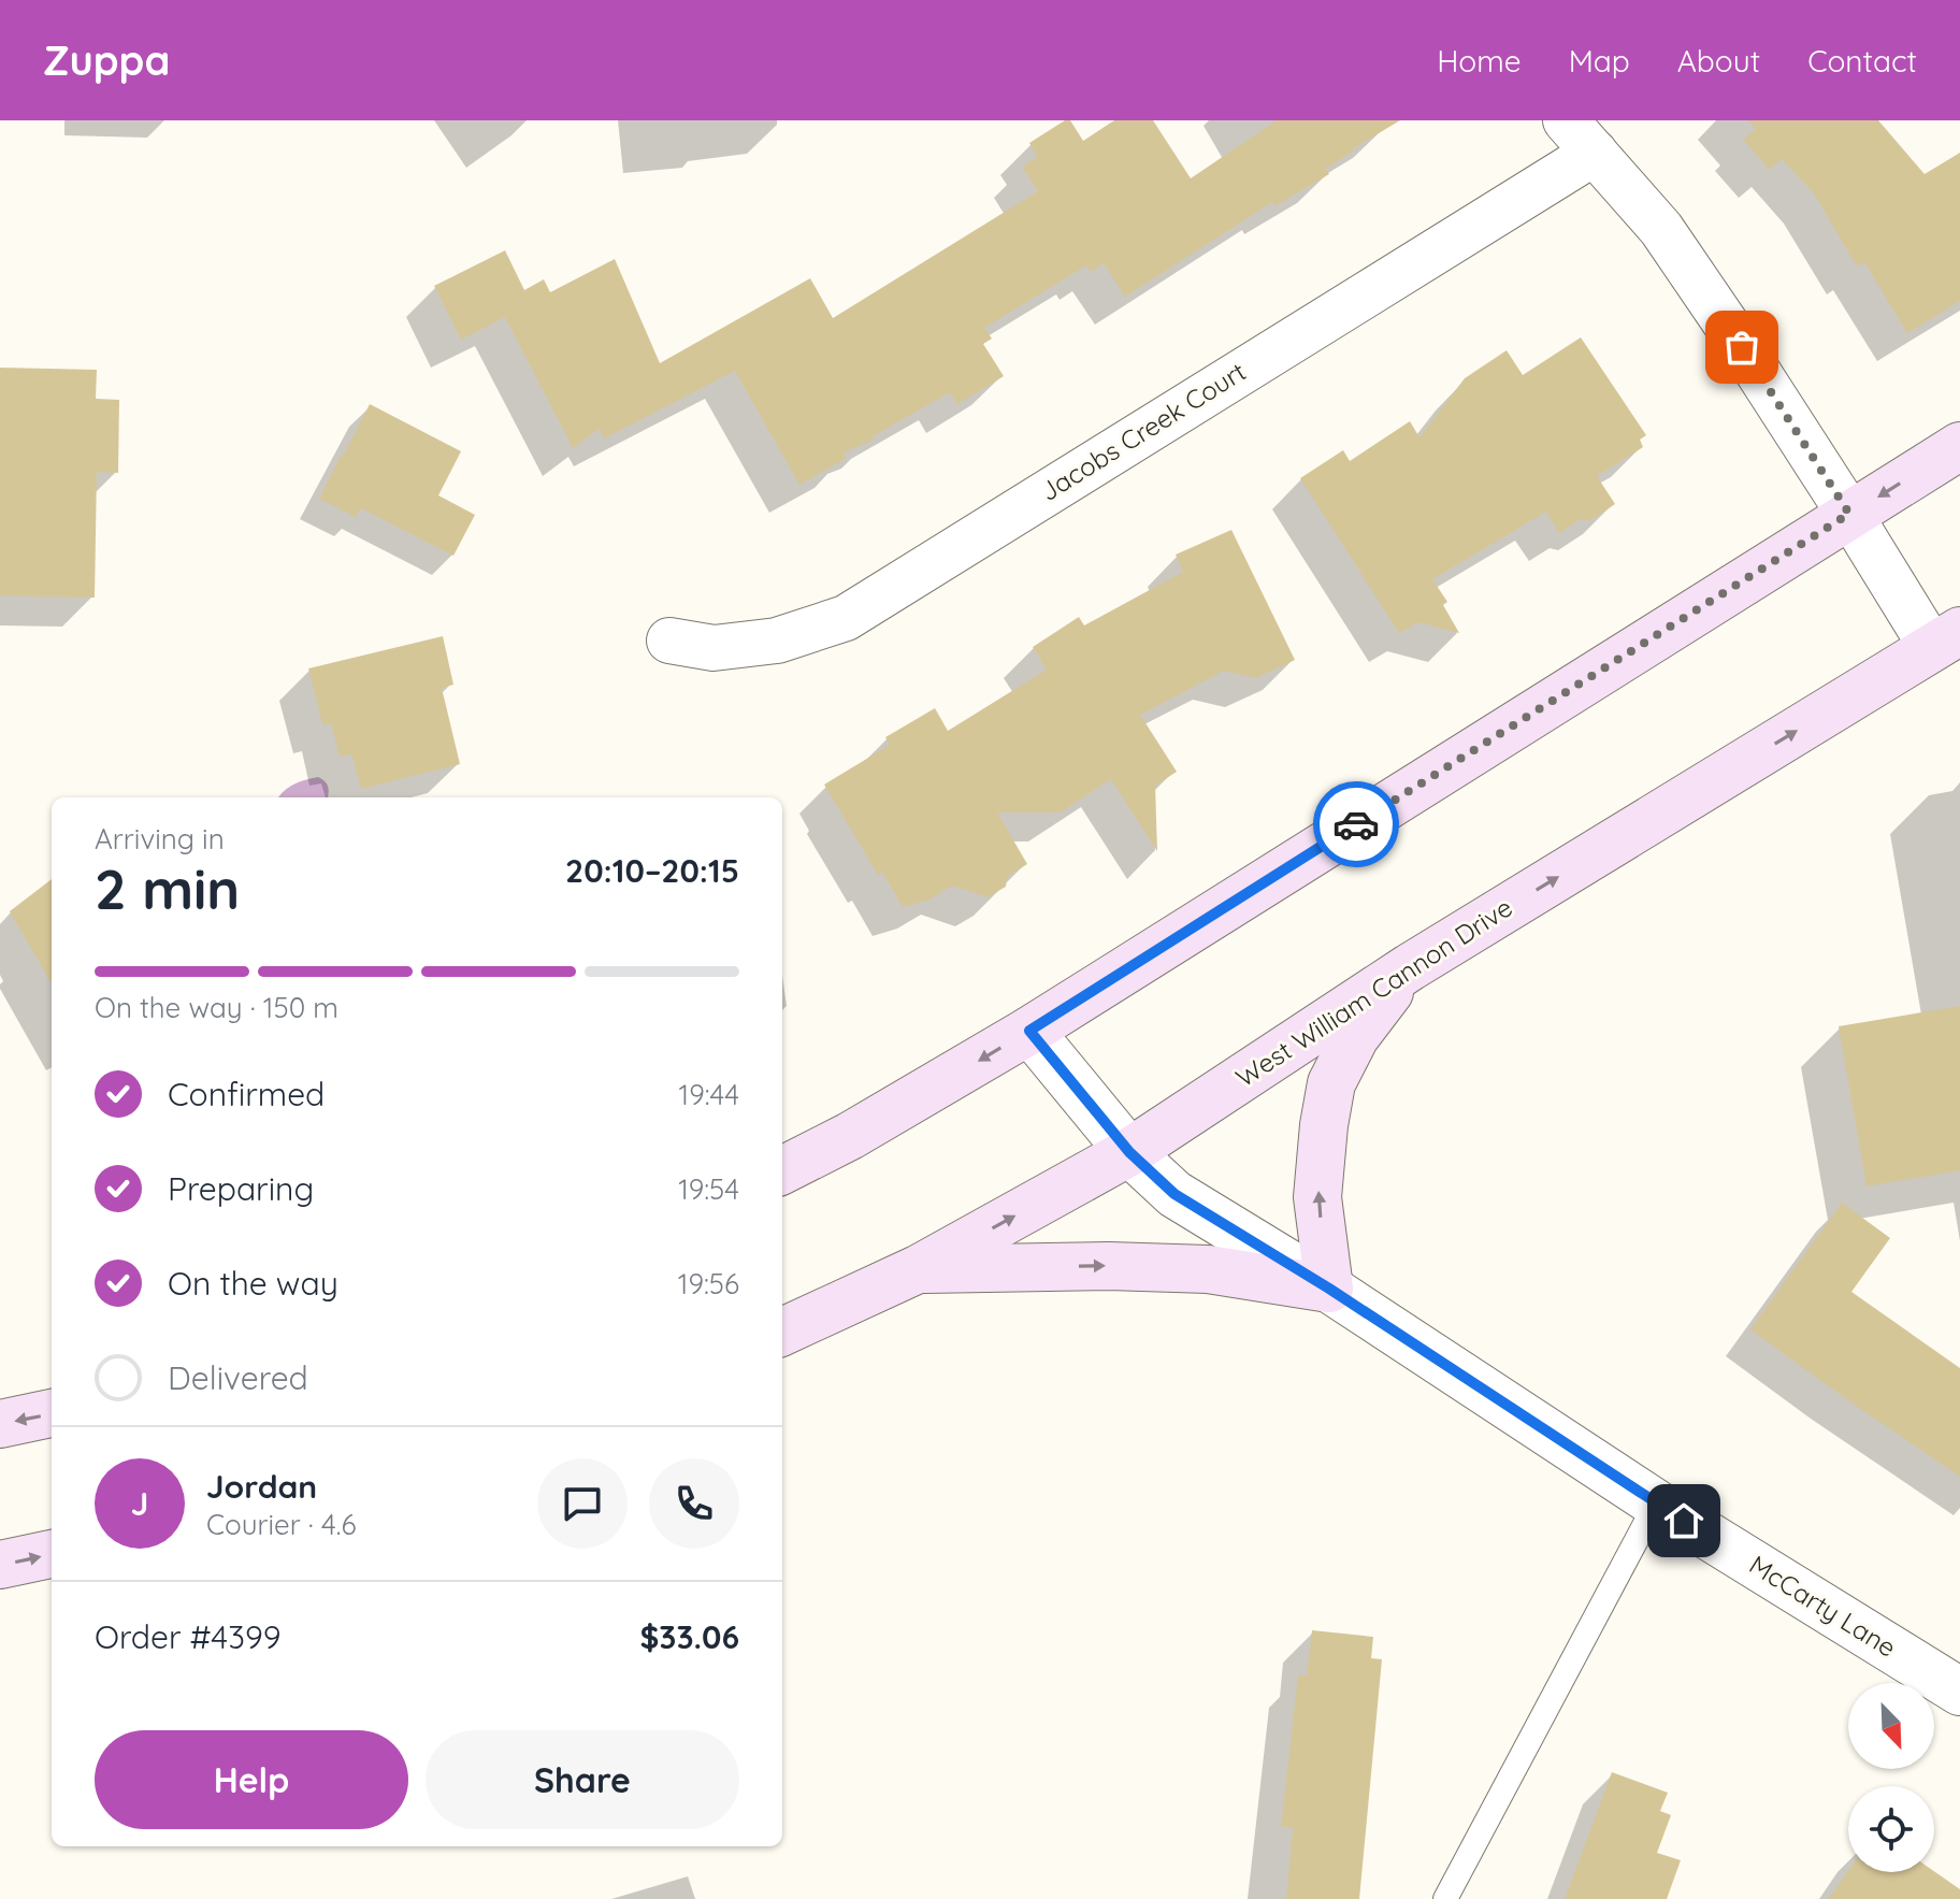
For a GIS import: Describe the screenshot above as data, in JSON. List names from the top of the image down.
{
  "streets": {
    "main road": ["West William Cannon Drive"],
    "street": ["Jacobs Creek Court", "McCarty Lane"]
  },
  "crossings": [
    ["West William Cannon Drive", "McCarty Lane"]
  ],
  "north": "bottom right",
  "page": {
    "header": "Zuppa",
    "nav": [
      "Home",
      "Map",
      "About",
      "Contact"
    ],
    "heading": ["2 min", "Arriving in", "20:10–20:15"],
    "panel": [
      "Jordan",
      "Courier · 4.6",
      "Order #4399",
      "$33.06"
    ],
    "bar": "On the way · 150 m",
    "list": [
      ["Confirmed", "19:44"],
      ["Preparing", "19:54"],
      ["On the way", "19:56"],
      "Delivered"
    ],
    "round": "J",
    "buttons": ["Help", "Share"]
  }
}
